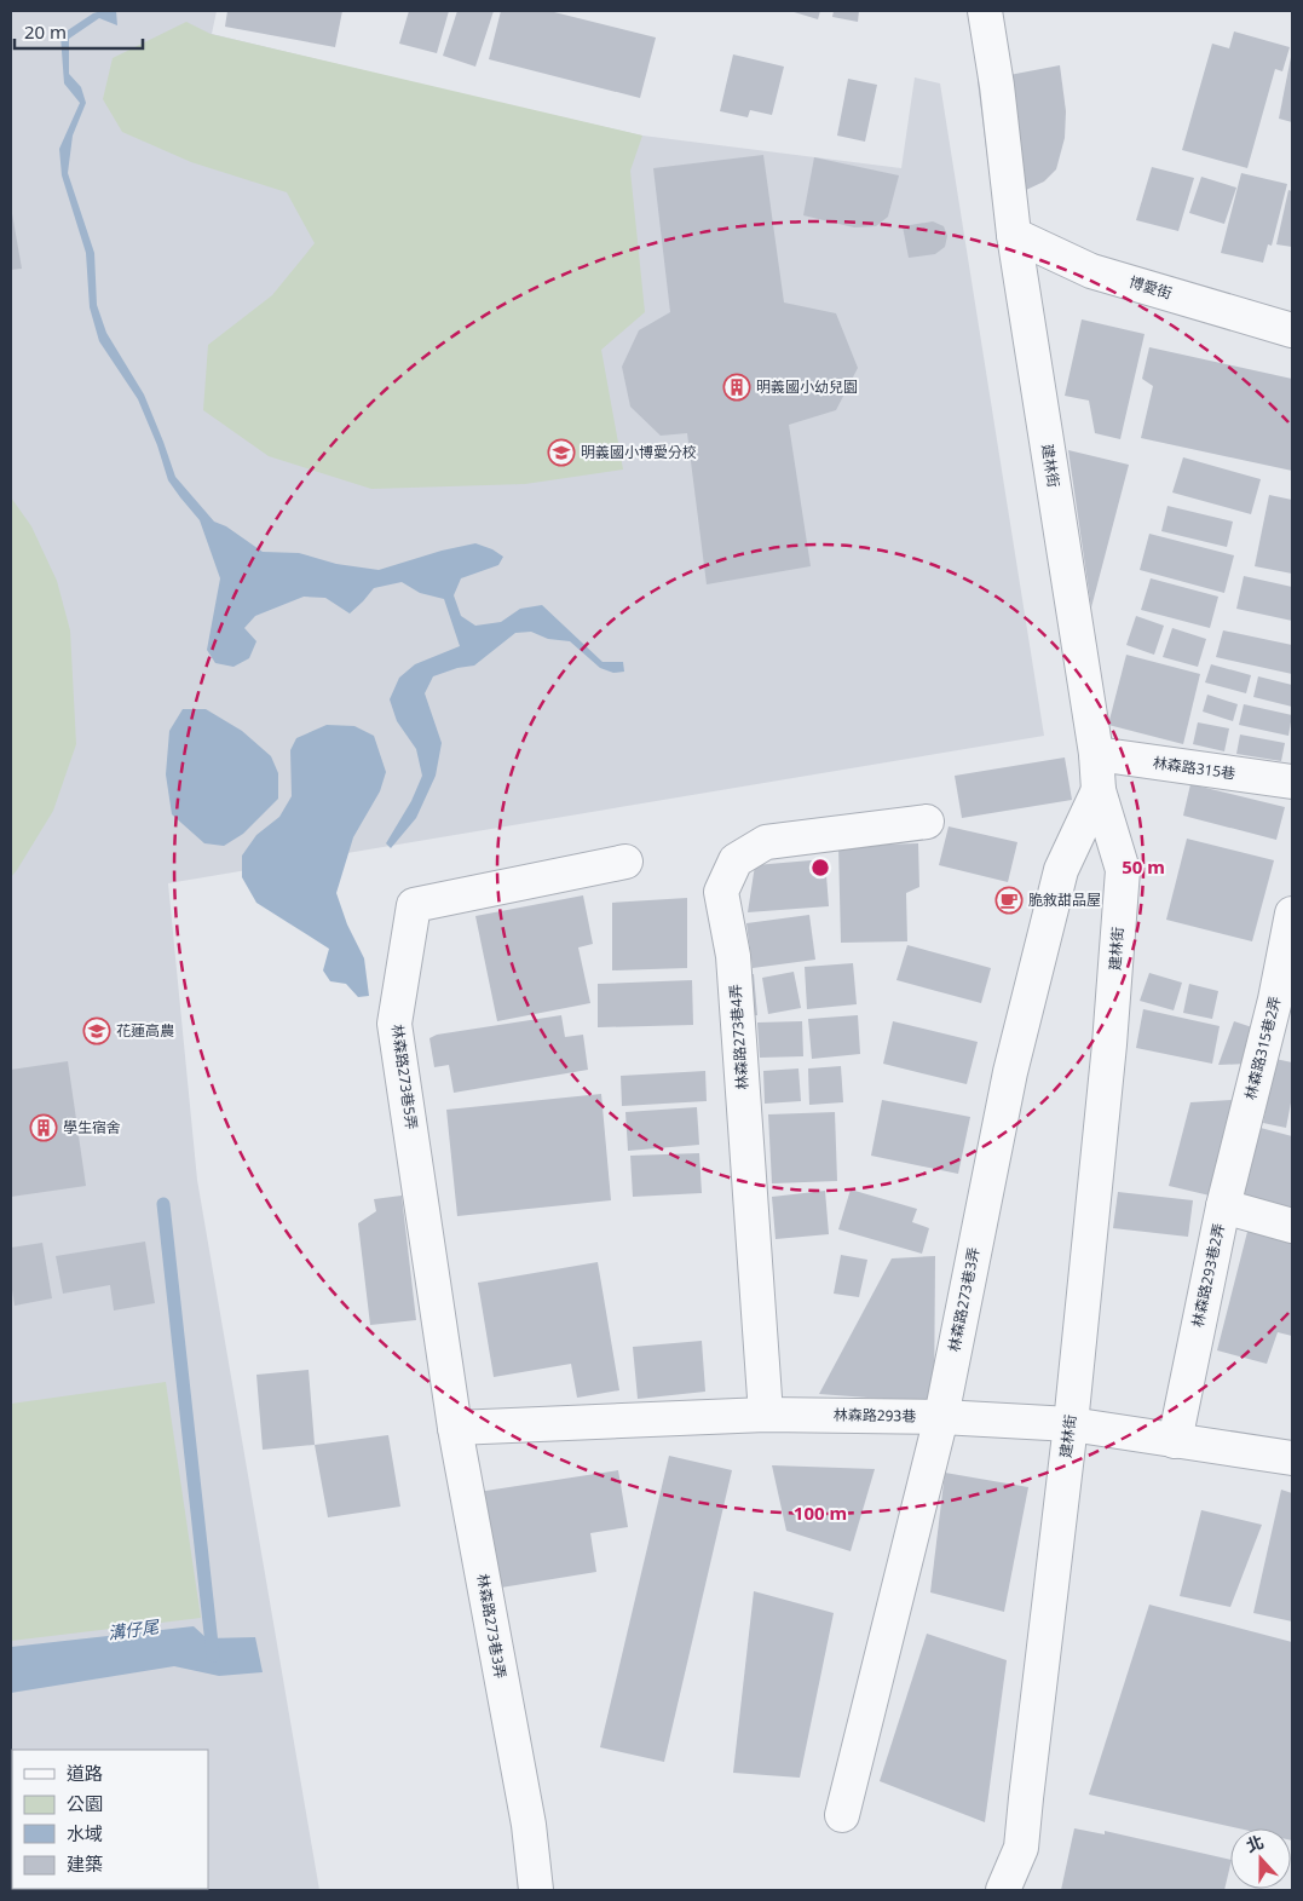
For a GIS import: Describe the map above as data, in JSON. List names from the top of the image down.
{
  "streets": {
    "street": [
      "博愛街",
      "建林街",
      "林森路315巷",
      "林森路273巷4弄",
      "林森路315巷2弄",
      "林森路273巷5弄",
      "林森路293巷2弄",
      "林森路273巷3弄",
      "林森路293巷"
    ]
  },
  "crossings": [
    ["博愛街", "建林街"],
    ["建林街", "林森路315巷"],
    ["建林街", "林森路273巷3弄"],
    ["建林街", "林森路293巷"],
    ["林森路273巷4弄", "林森路293巷"],
    ["林森路315巷2弄", "林森路293巷2弄"],
    ["林森路273巷5弄", "林森路273巷3弄"],
    ["林森路273巷5弄", "林森路293巷"],
    ["林森路293巷2弄", "林森路293巷"],
    ["林森路273巷3弄", "林森路293巷"]
  ],
  "water": ["溝仔尾"],
  "places": {
    "building": ["明義國小幼兒園", "學生宿舍"],
    "school or university": ["明義國小博愛分校", "花蓮高農"],
    "cafe": ["脆敘甜品屋"]
  },
  "legend": [
    "道路",
    "公園",
    "水域",
    "建築"
  ],
  "scale_bar": "20 m",
  "north": "top",
  "rings": ["50 m", "100 m"]
}
